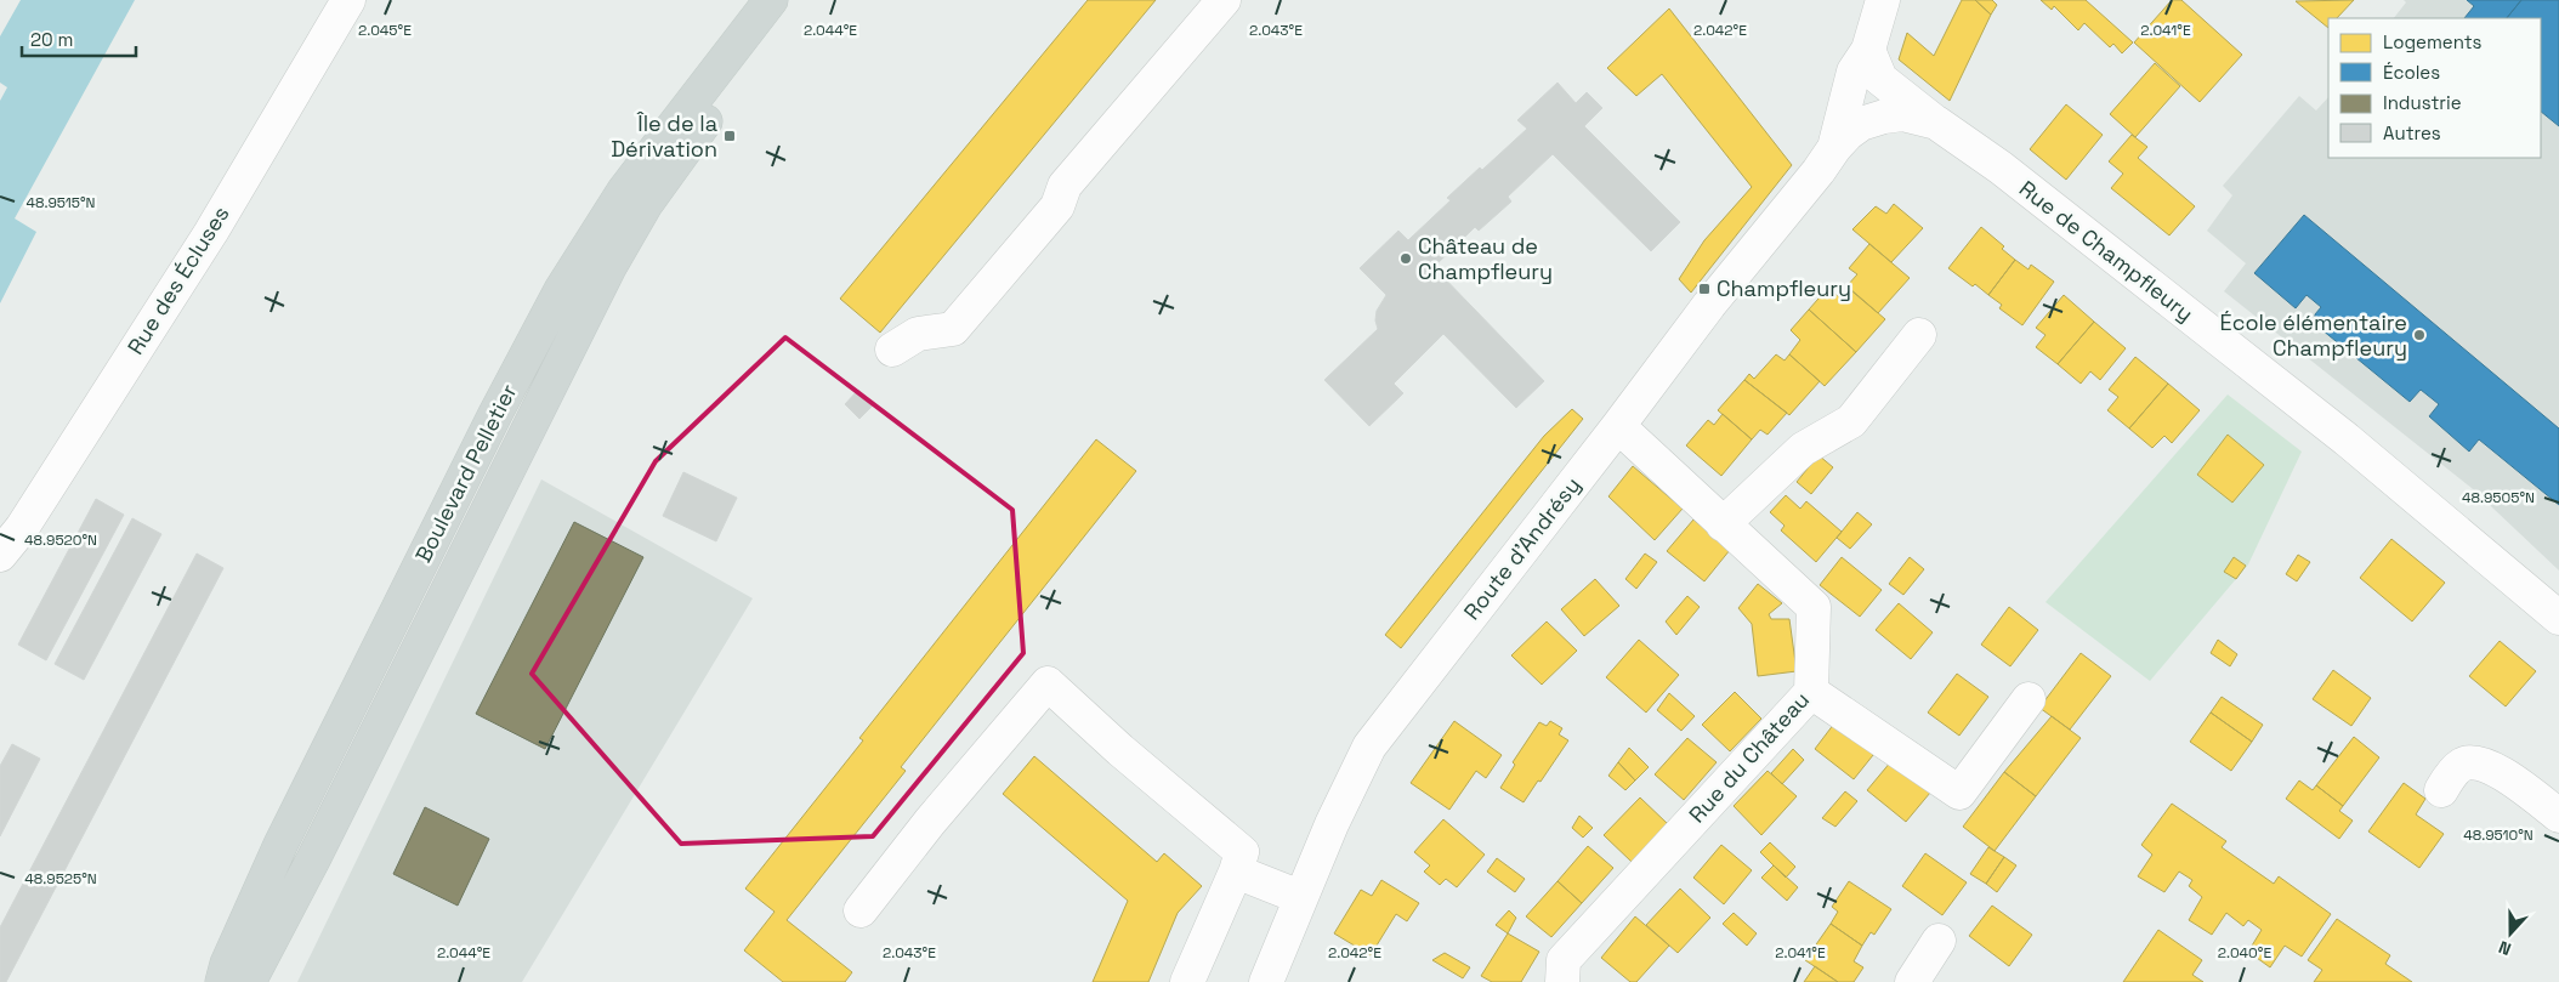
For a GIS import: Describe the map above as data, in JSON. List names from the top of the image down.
{
  "streets": {
    "main road": ["Boulevard Pelletier"],
    "street": [
      "Rue de Champfleury",
      "Rue des Écluses",
      "Route d'Andrésy",
      "Rue du Château"
    ]
  },
  "crossings": [
    ["Rue de Champfleury", "Route d'Andrésy"],
    ["Route d'Andrésy", "Rue du Château"]
  ],
  "places": {
    "transit": ["Île de la Dérivation", "Champfleury"],
    "other": ["Château de Champfleury", "École élémentaire Champfleury"]
  },
  "legend": [
    "Logements",
    "Écoles",
    "Industrie",
    "Autres"
  ],
  "scale_bar": "20 m",
  "north": "bottom",
  "coordinates": [
    "2.045°E",
    "2.044°E",
    "2.043°E",
    "2.042°E",
    "2.041°E",
    "48.9515°N",
    "48.9505°N",
    "48.9520°N",
    "48.9510°N",
    "48.9525°N",
    "2.040°E"
  ]
}
